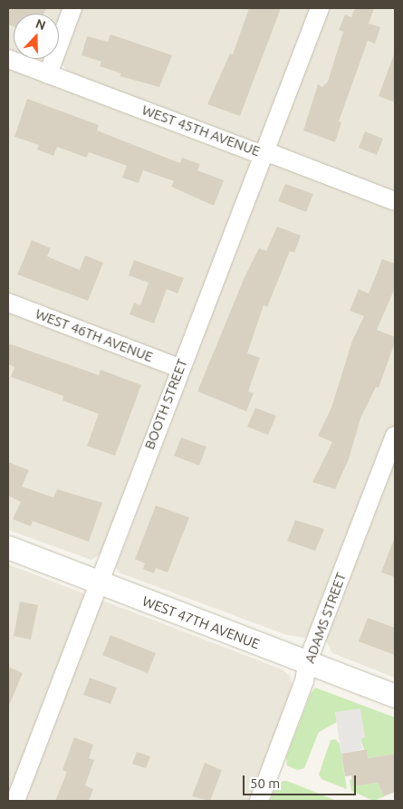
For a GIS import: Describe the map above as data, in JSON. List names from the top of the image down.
{
  "streets": {
    "street": [
      "WEST 45TH AVENUE",
      "WEST 46TH AVENUE",
      "BOOTH STREET",
      "ADAMS STREET",
      "WEST 47TH AVENUE"
    ]
  },
  "crossings": [
    ["WEST 45TH AVENUE", "BOOTH STREET"],
    ["WEST 46TH AVENUE", "BOOTH STREET"],
    ["BOOTH STREET", "WEST 47TH AVENUE"],
    ["ADAMS STREET", "WEST 47TH AVENUE"]
  ],
  "scale_bar": "50 m",
  "north": "top"
}
